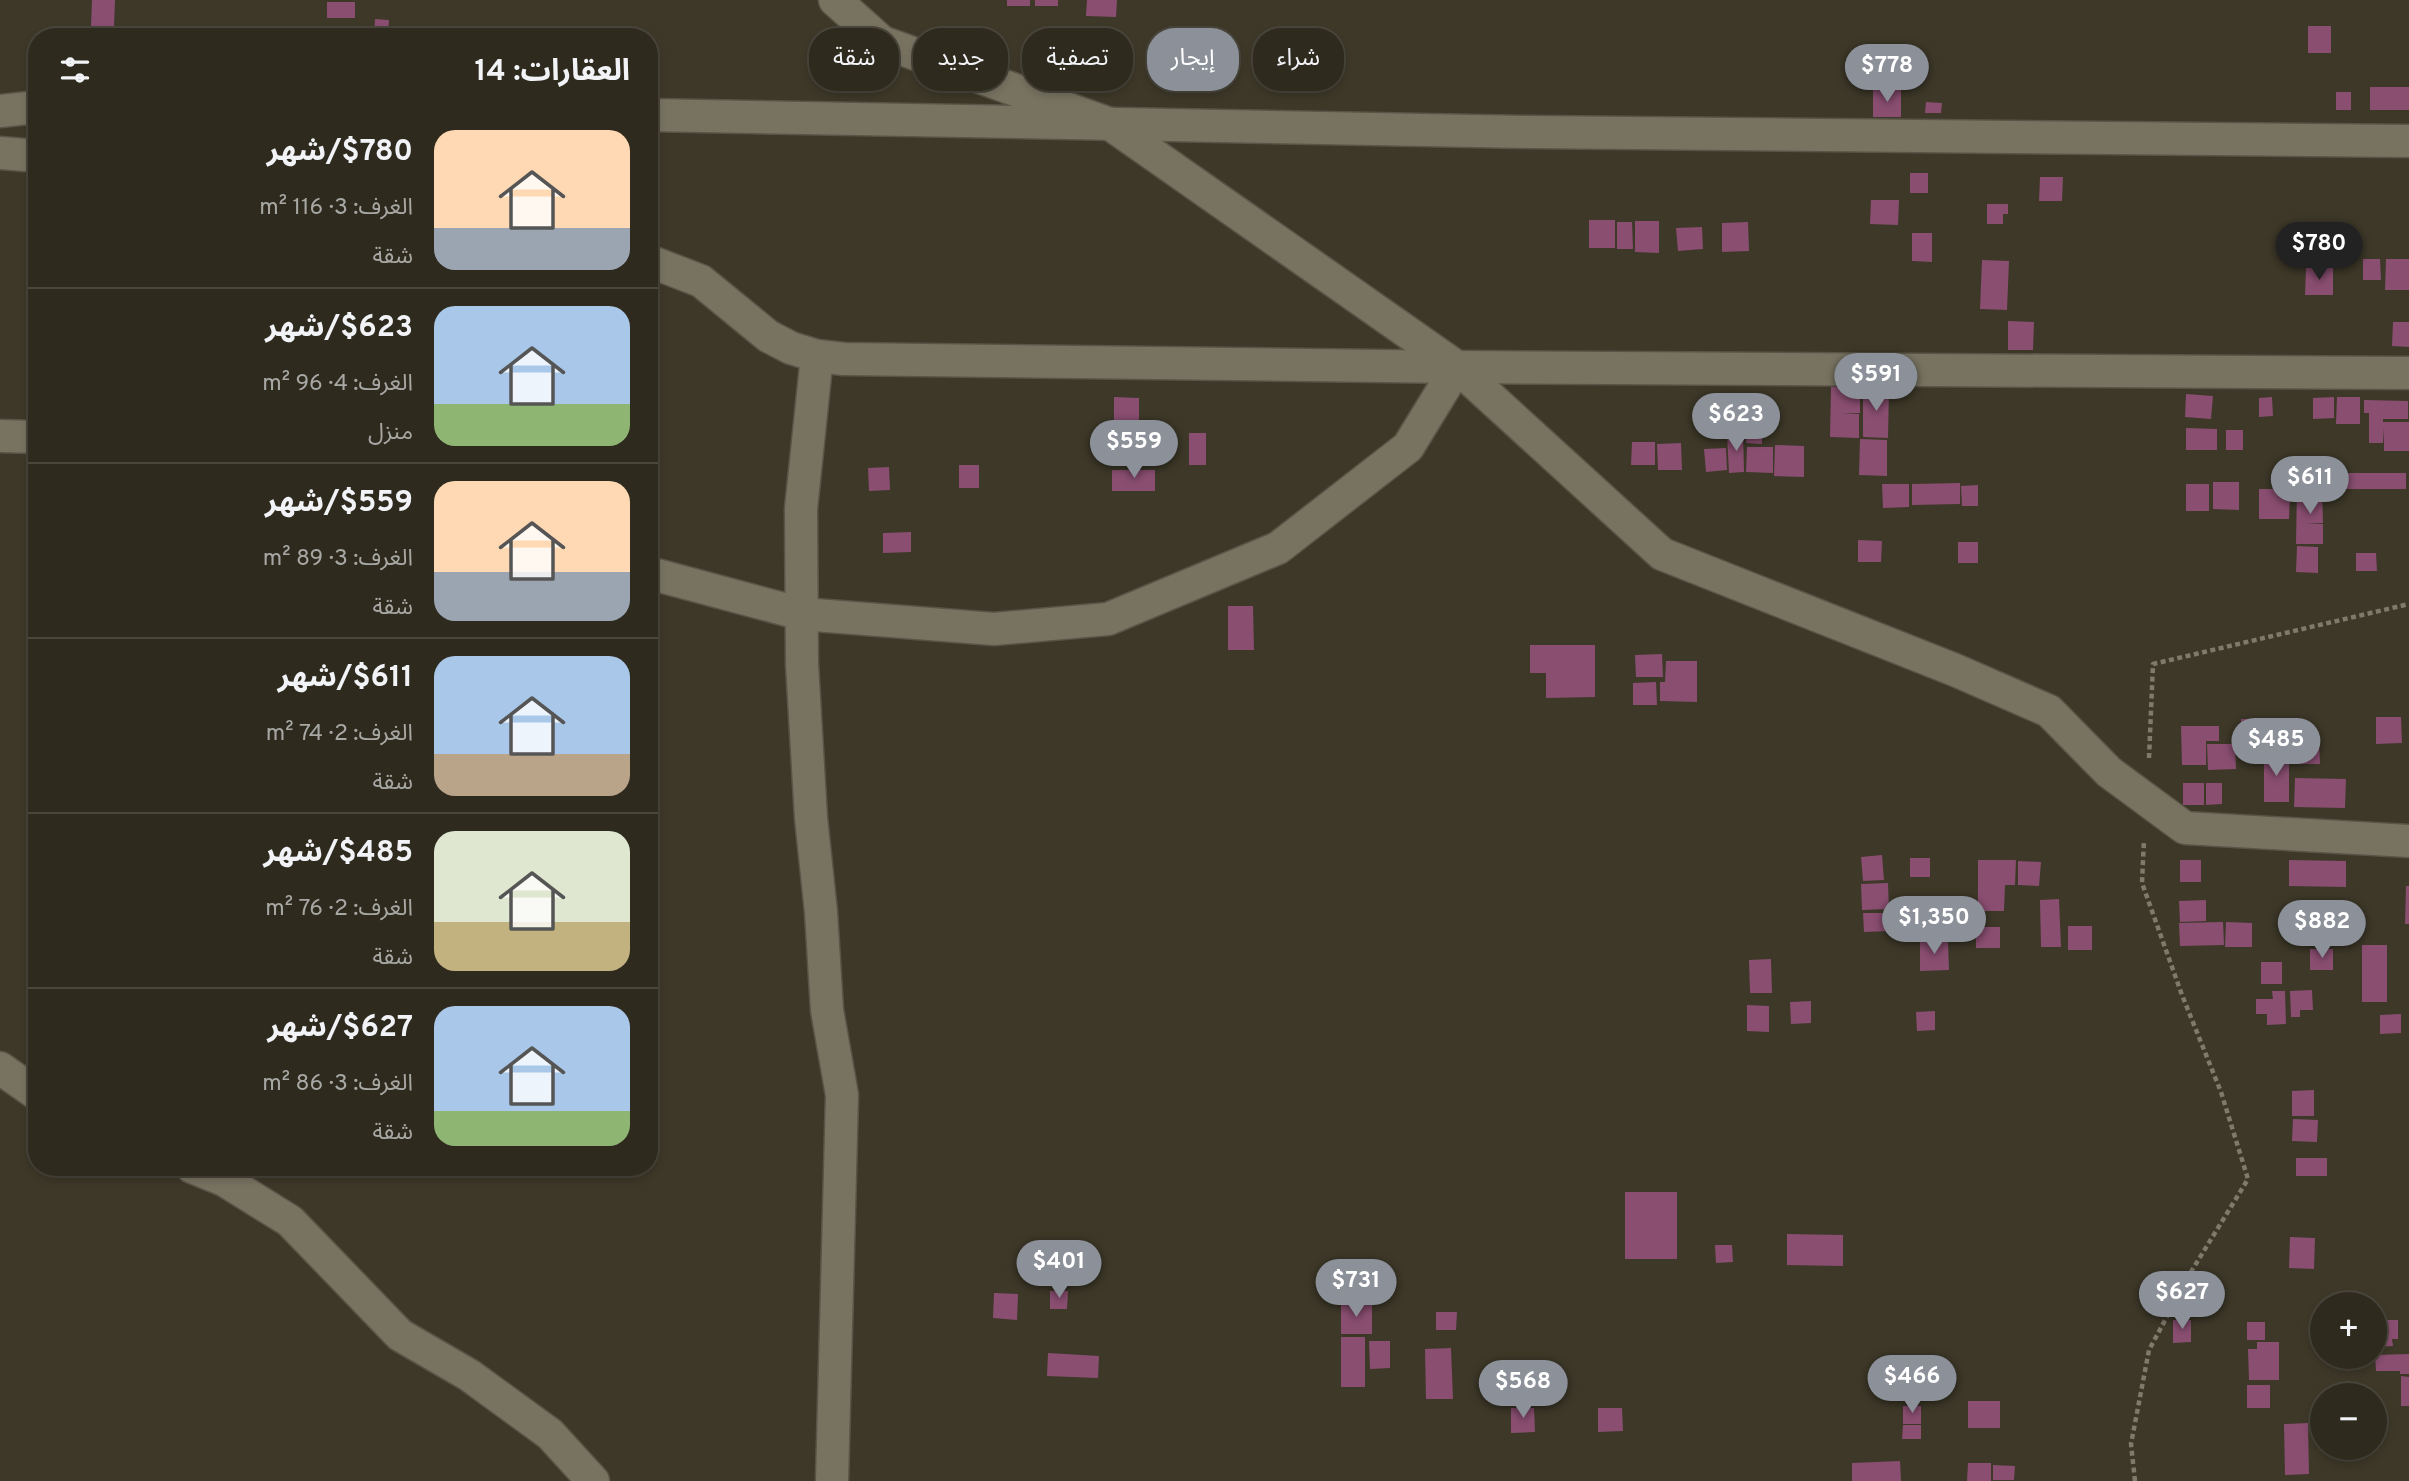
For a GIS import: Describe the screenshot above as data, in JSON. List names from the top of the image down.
{
  "page": {
    "chip": [
      "شراء",
      "إيجار",
      "تصفية",
      "جديد",
      "شقة"
    ],
    "heading": "العقارات: 14",
    "price": [
      "$778",
      "$780",
      "$591",
      "$623",
      "$559",
      "$611",
      "$485",
      "$1,350",
      "$882",
      "$401",
      "$731",
      "$627",
      "$466",
      "$568"
    ],
    "list": [
      {
        "name": "$780/شهر",
        "note": "الغرف: 3 · 116 m² · شقة"
      },
      {
        "name": "$623/شهر",
        "note": "الغرف: 4 · 96 m² · منزل"
      },
      {
        "name": "$559/شهر",
        "note": "الغرف: 3 · 89 m² · شقة"
      },
      {
        "name": "$611/شهر",
        "note": "الغرف: 2 · 74 m² · شقة"
      },
      {
        "name": "$485/شهر",
        "note": "الغرف: 2 · 76 m² · شقة"
      },
      {
        "name": "$627/شهر",
        "note": "الغرف: 3 · 86 m² · شقة"
      }
    ],
    "map_buttons": ["+", "−"]
  }
}
